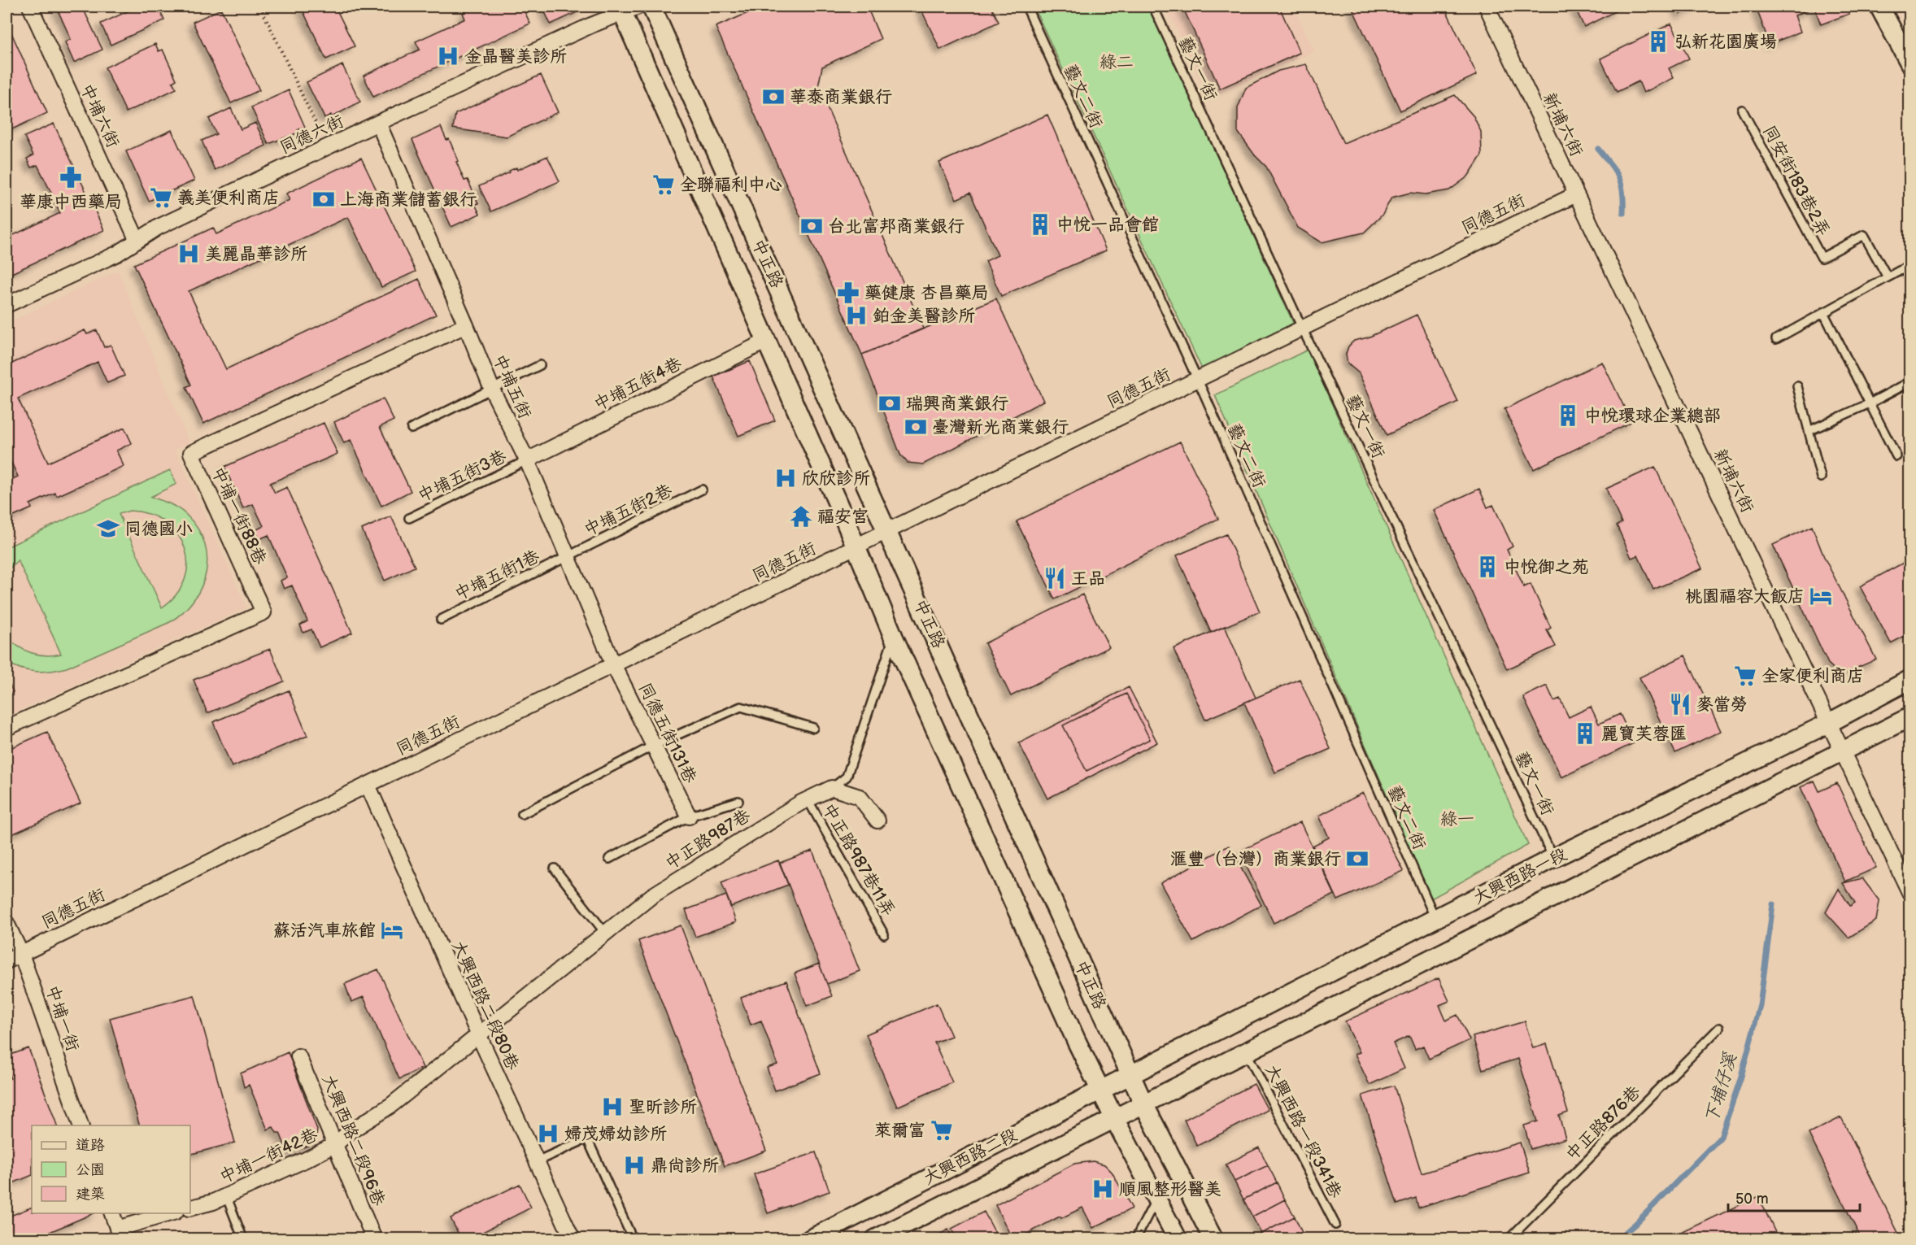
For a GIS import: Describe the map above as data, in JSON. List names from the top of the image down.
{
  "streets": {
    "street": [
      "中埔六街",
      "新埔六街",
      "同德六街",
      "同德五街",
      "中正路",
      "中埔五街4巷",
      "中埔五街",
      "中埔一街88巷",
      "同德五街131巷",
      "中正路987巷",
      "大興西路一段",
      "大興西路二段80巷",
      "中埔一街",
      "大興西路二段96巷",
      "中埔一街42巷",
      "大興西路二段"
    ],
    "lane": [
      "藝文一街",
      "藝文二街",
      "同安街183巷2弄",
      "中埔五街3巷",
      "中埔五街2巷",
      "中埔五街1巷",
      "中正路987巷11弄",
      "中正路876巷",
      "大興西路一段341巷"
    ]
  },
  "crossings": [
    ["藝文一街", "同德五街"],
    ["藝文一街", "大興西路一段"],
    ["藝文二街", "同德五街"],
    ["藝文二街", "大興西路一段"],
    ["中埔六街", "同德六街"],
    ["新埔六街", "同德五街"],
    ["新埔六街", "大興西路一段"],
    ["同德六街", "中正路"],
    ["同德六街", "中埔五街"],
    ["同德五街", "中正路"],
    ["同德五街", "中埔五街"],
    ["同德五街", "同德五街131巷"],
    ["同德五街", "大興西路二段80巷"],
    ["同德五街", "中埔一街"],
    ["中正路", "中埔五街4巷"],
    ["中正路", "中正路987巷"],
    ["中正路", "大興西路一段"],
    ["中正路", "大興西路二段"],
    ["中埔五街4巷", "中埔五街"],
    ["中埔五街4巷", "中埔五街3巷"],
    ["中埔五街", "中埔五街3巷"],
    ["中埔五街", "中埔五街2巷"],
    ["中埔五街", "中埔一街88巷"],
    ["中埔五街", "中埔五街1巷"],
    ["中埔五街", "同德五街131巷"],
    ["中埔五街2巷", "中埔五街1巷"],
    ["中正路987巷", "中正路987巷11弄"],
    ["中正路987巷", "大興西路二段80巷"],
    ["中正路987巷", "中埔一街42巷"],
    ["大興西路一段", "大興西路一段341巷"],
    ["大興西路一段", "大興西路二段"],
    ["大興西路二段80巷", "中埔一街42巷"],
    ["大興西路二段96巷", "中埔一街42巷"]
  ],
  "water": ["下埔仔溪"],
  "parks": ["綠二", "綠一"],
  "places": {
    "building": [
      "弘新花園廣場",
      "中悅一品會館",
      "中悅環球企業總部",
      "中悅御之苑",
      "麗寶芙蓉匯"
    ],
    "hospital": [
      "金晶醫美診所",
      "美麗晶華診所",
      "鉑金美醫診所",
      "欣欣診所",
      "聖昕診所",
      "婦茂婦幼診所",
      "鼎尚診所",
      "順風整形醫美"
    ],
    "bank": [
      "華泰商業銀行",
      "上海商業儲蓄銀行",
      "台北富邦商業銀行",
      "瑞興商業銀行",
      "臺灣新光商業銀行",
      "滙豐（台灣）商業銀行"
    ],
    "pharmacy": ["華康中西藥局", "藥健康 杏昌藥局"],
    "supermarket": [
      "全聯福利中心",
      "義美便利商店",
      "全家便利商店",
      "萊爾富"
    ],
    "temple": ["福安宮"],
    "school or university": ["同德國小"],
    "restaurant": ["王品", "麥當勞"],
    "hotel": ["桃園福容大飯店", "蘇活汽車旅館"]
  },
  "legend": ["道路", "公園", "建築"],
  "scale_bar": "50 m"
}
